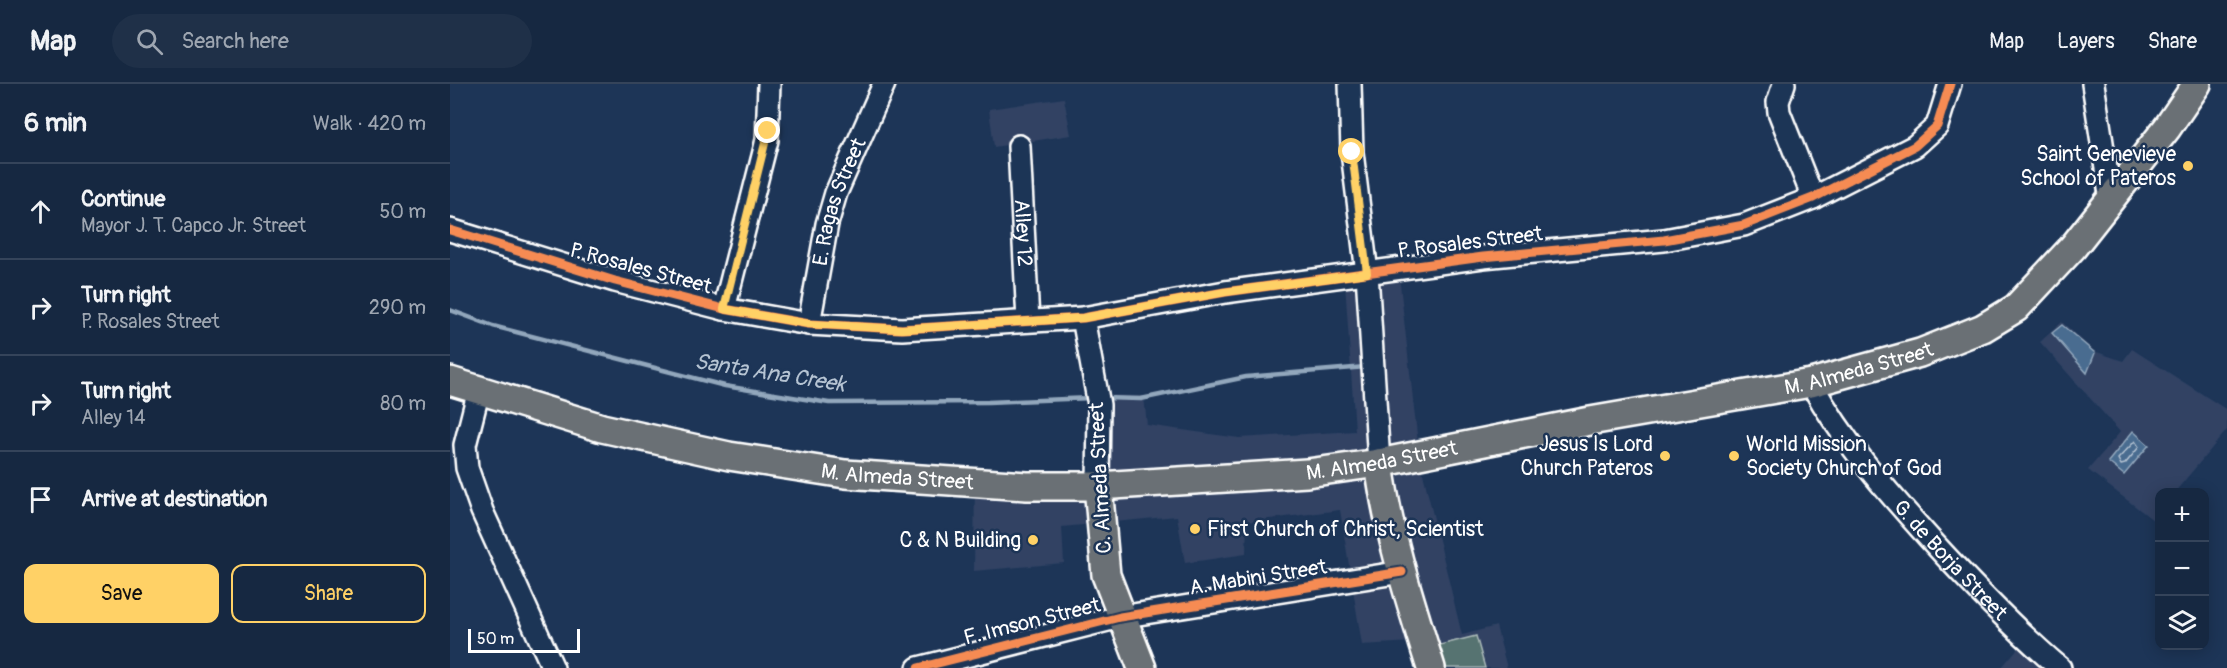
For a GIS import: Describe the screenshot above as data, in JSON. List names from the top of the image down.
{
  "streets": {
    "main road": ["M. Almeda Street", "C. Almeda Street"],
    "street": [
      "E. Ragas Street",
      "Alley 12",
      "P. Rosales Street",
      "G. de Borja Street",
      "A. Mabini Street",
      "F. Imson Street"
    ]
  },
  "crossings": [
    ["E. Ragas Street", "P. Rosales Street"],
    ["Alley 12", "P. Rosales Street"],
    ["P. Rosales Street", "C. Almeda Street"],
    ["M. Almeda Street", "C. Almeda Street"],
    ["M. Almeda Street", "G. de Borja Street"],
    ["C. Almeda Street", "A. Mabini Street"],
    ["C. Almeda Street", "F. Imson Street"],
    ["A. Mabini Street", "F. Imson Street"]
  ],
  "water": ["Santa Ana Creek"],
  "places": [
    "Saint Genevieve School of Pateros",
    "Jesus Is Lord Church Pateros",
    "World Mission Society Church of God",
    "First Church of Christ, Scientist",
    "C & N Building"
  ],
  "scale_bar": "50 m",
  "page": {
    "header": "Map",
    "search": "Search here",
    "nav": ["Map", "Layers", "Share"],
    "heading": ["6 min", "Walk · 420 m"],
    "list": [
      ["Continue", "Mayor J. T. Capco Jr. Street", "50 m"],
      ["Turn right", "P. Rosales Street", "290 m"],
      ["Turn right", "Alley 14", "80 m"],
      "Arrive at destination"
    ],
    "map_buttons": ["+", "−"],
    "buttons": ["Save", "Share"],
    "scale": "50 m"
  }
}
